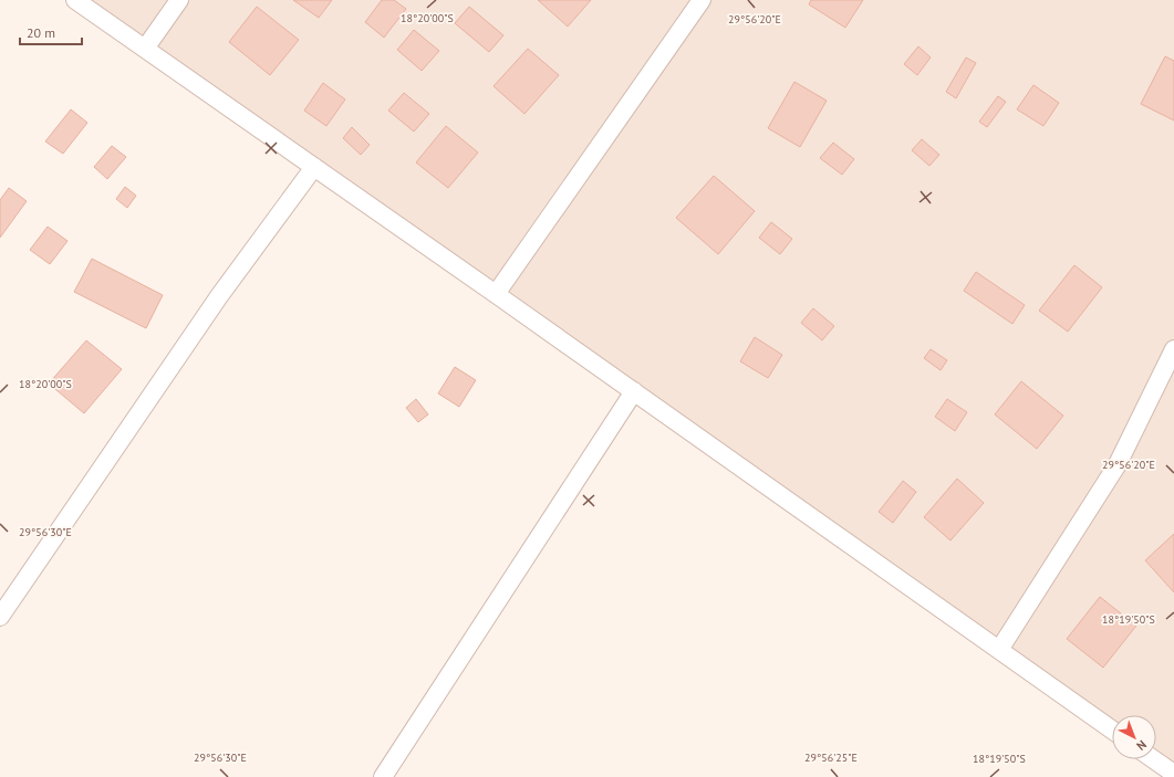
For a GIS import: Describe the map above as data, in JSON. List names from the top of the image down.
{
  "scale_bar": "20 m",
  "north": "bottom right",
  "coordinates": [
    "18°20'00\"S",
    "29°56'20\"E",
    "29°56'30\"E",
    "18°19'50\"S",
    "29°56'25\"E"
  ]
}
